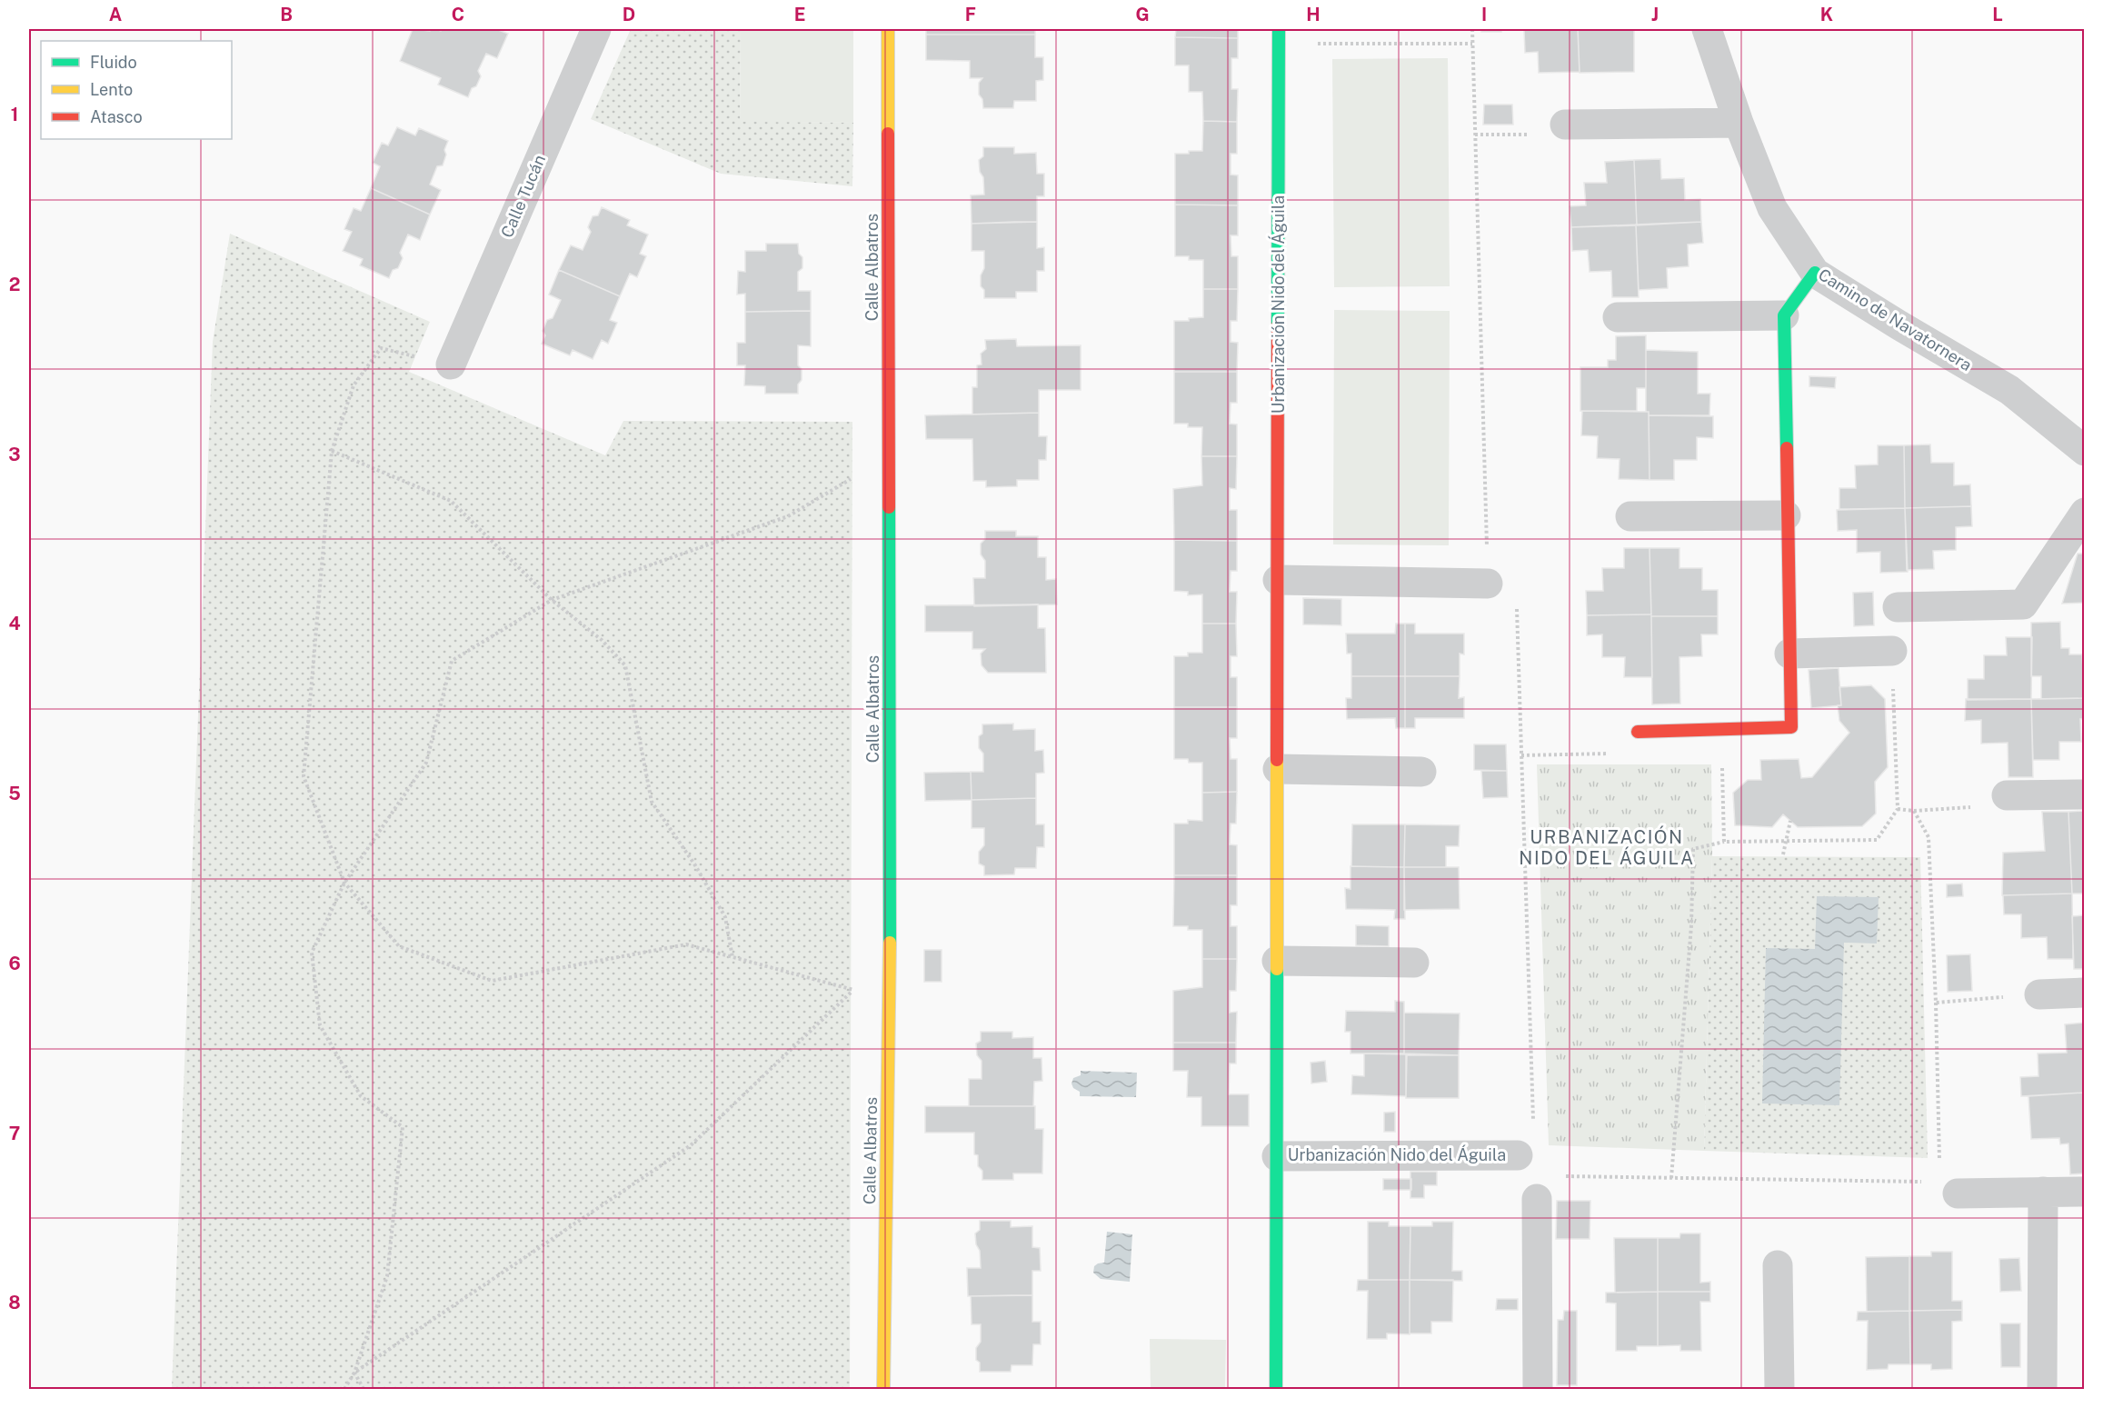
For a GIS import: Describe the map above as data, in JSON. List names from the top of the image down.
{
  "streets": {
    "street": [
      "Calle Tucán",
      "Calle Albatros",
      "Urbanización Nido del Águila",
      "Camino de Navatornera"
    ]
  },
  "districts": ["URBANIZACIÓN NIDO DEL ÁGUILA"],
  "legend": ["Fluido", "Lento", "Atasco"],
  "grid": {
    "columns": [
      "A",
      "B",
      "C",
      "D",
      "E",
      "F",
      "G",
      "H",
      "I",
      "J",
      "K",
      "L"
    ],
    "rows": [
      "1",
      "2",
      "3",
      "4",
      "5",
      "6",
      "7",
      "8"
    ]
  }
}
